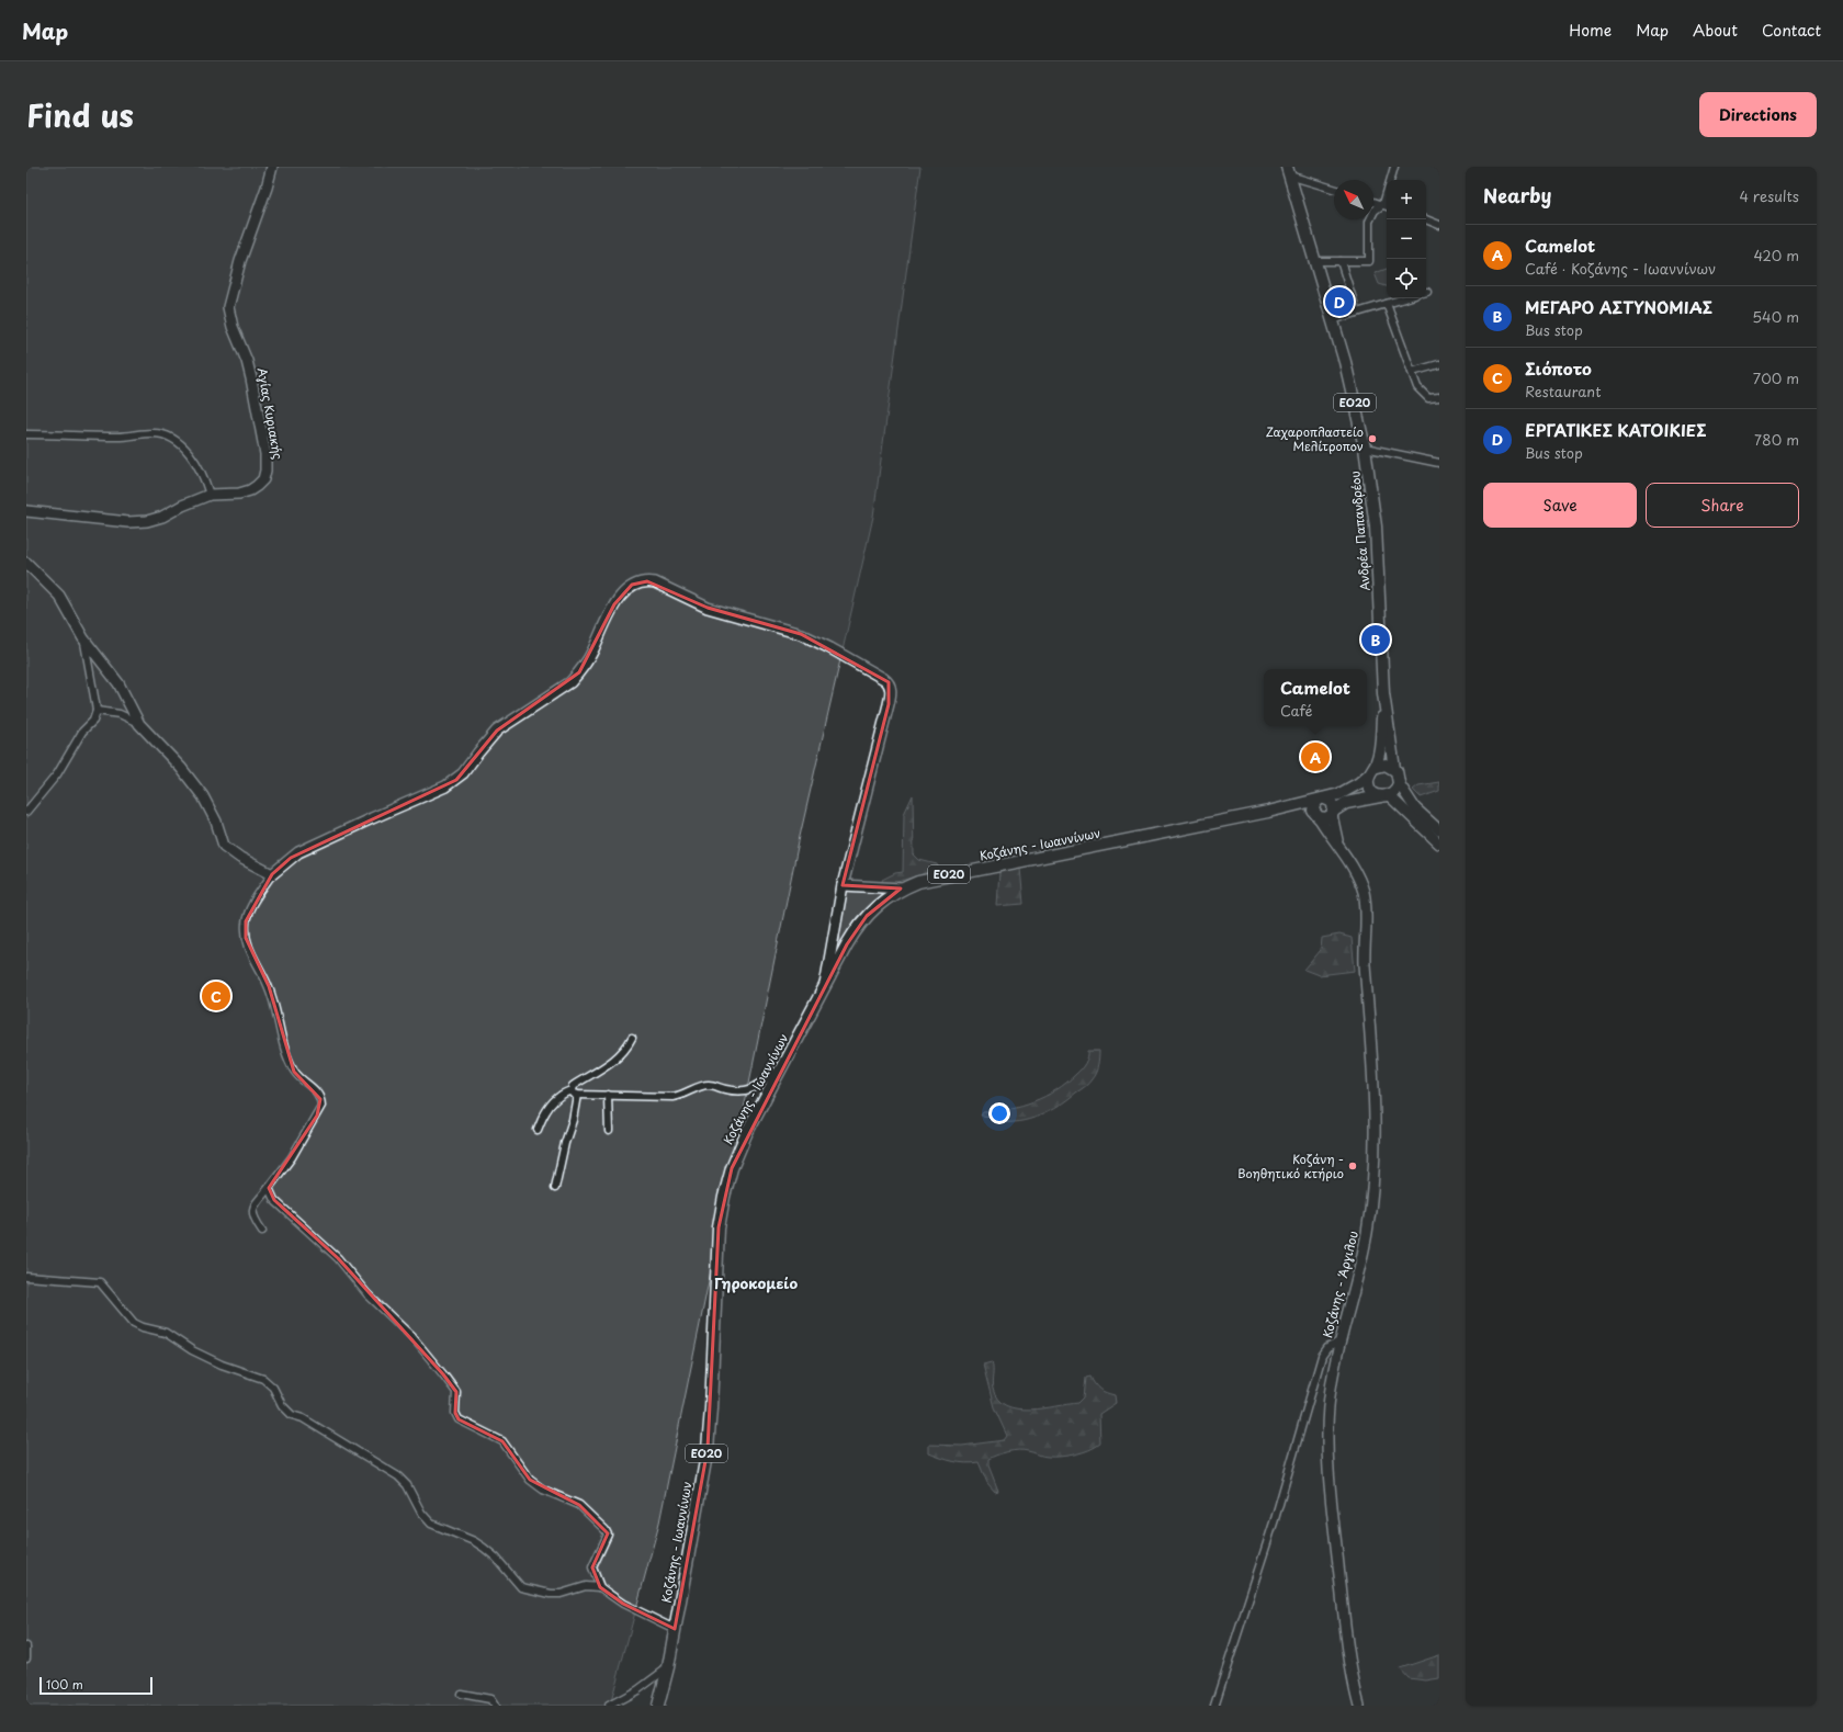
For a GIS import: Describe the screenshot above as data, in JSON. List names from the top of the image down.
{
  "streets": {
    "main road": ["ΕΟ20", "Ανδρέα Παπανδρέου", "Κοζάνης - Ιωαννίνων"],
    "street": ["Αγίας Κυριακής", "Κοζάνης - Άργιλου"]
  },
  "crossings": [
    ["ΕΟ20", "Ανδρέα Παπανδρέου"],
    ["ΕΟ20", "Κοζάνης - Ιωαννίνων"],
    ["Ανδρέα Παπανδρέου", "Κοζάνης - Ιωαννίνων"]
  ],
  "districts": ["Γηροκομείο"],
  "places": ["Ζαχαροπλαστείο Μελίτροπον", "Κοζάνη - Βοηθητικό κτήριο"],
  "scale_bar": "100 m",
  "north": "top left",
  "page": {
    "header": "Map",
    "nav": [
      "Home",
      "Map",
      "About",
      "Contact"
    ],
    "title": "Find us",
    "buttons": [
      "Directions",
      ["Save", "Share"]
    ],
    "heading": ["Nearby", "4 results"],
    "map_buttons": ["+", "−"],
    "list": [
      {
        "mark": "A",
        "name": "Camelot",
        "note": "Café · Κοζάνης - Ιωαννίνων",
        "value": "420 m"
      },
      {
        "mark": "B",
        "name": "ΜΕΓΑΡΟ ΑΣΤΥΝΟΜΙΑΣ",
        "note": "Bus stop",
        "value": "540 m"
      },
      {
        "mark": "C",
        "name": "Σιόποτο",
        "note": "Restaurant",
        "value": "700 m"
      },
      {
        "mark": "D",
        "name": "ΕΡΓΑΤΙΚΕΣ ΚΑΤΟΙΚΙΕΣ",
        "note": "Bus stop",
        "value": "780 m"
      }
    ],
    "pins": [
      "D",
      "B",
      "A",
      "C"
    ],
    "popup": ["Camelot", "Café"],
    "scale": "100 m"
  }
}
